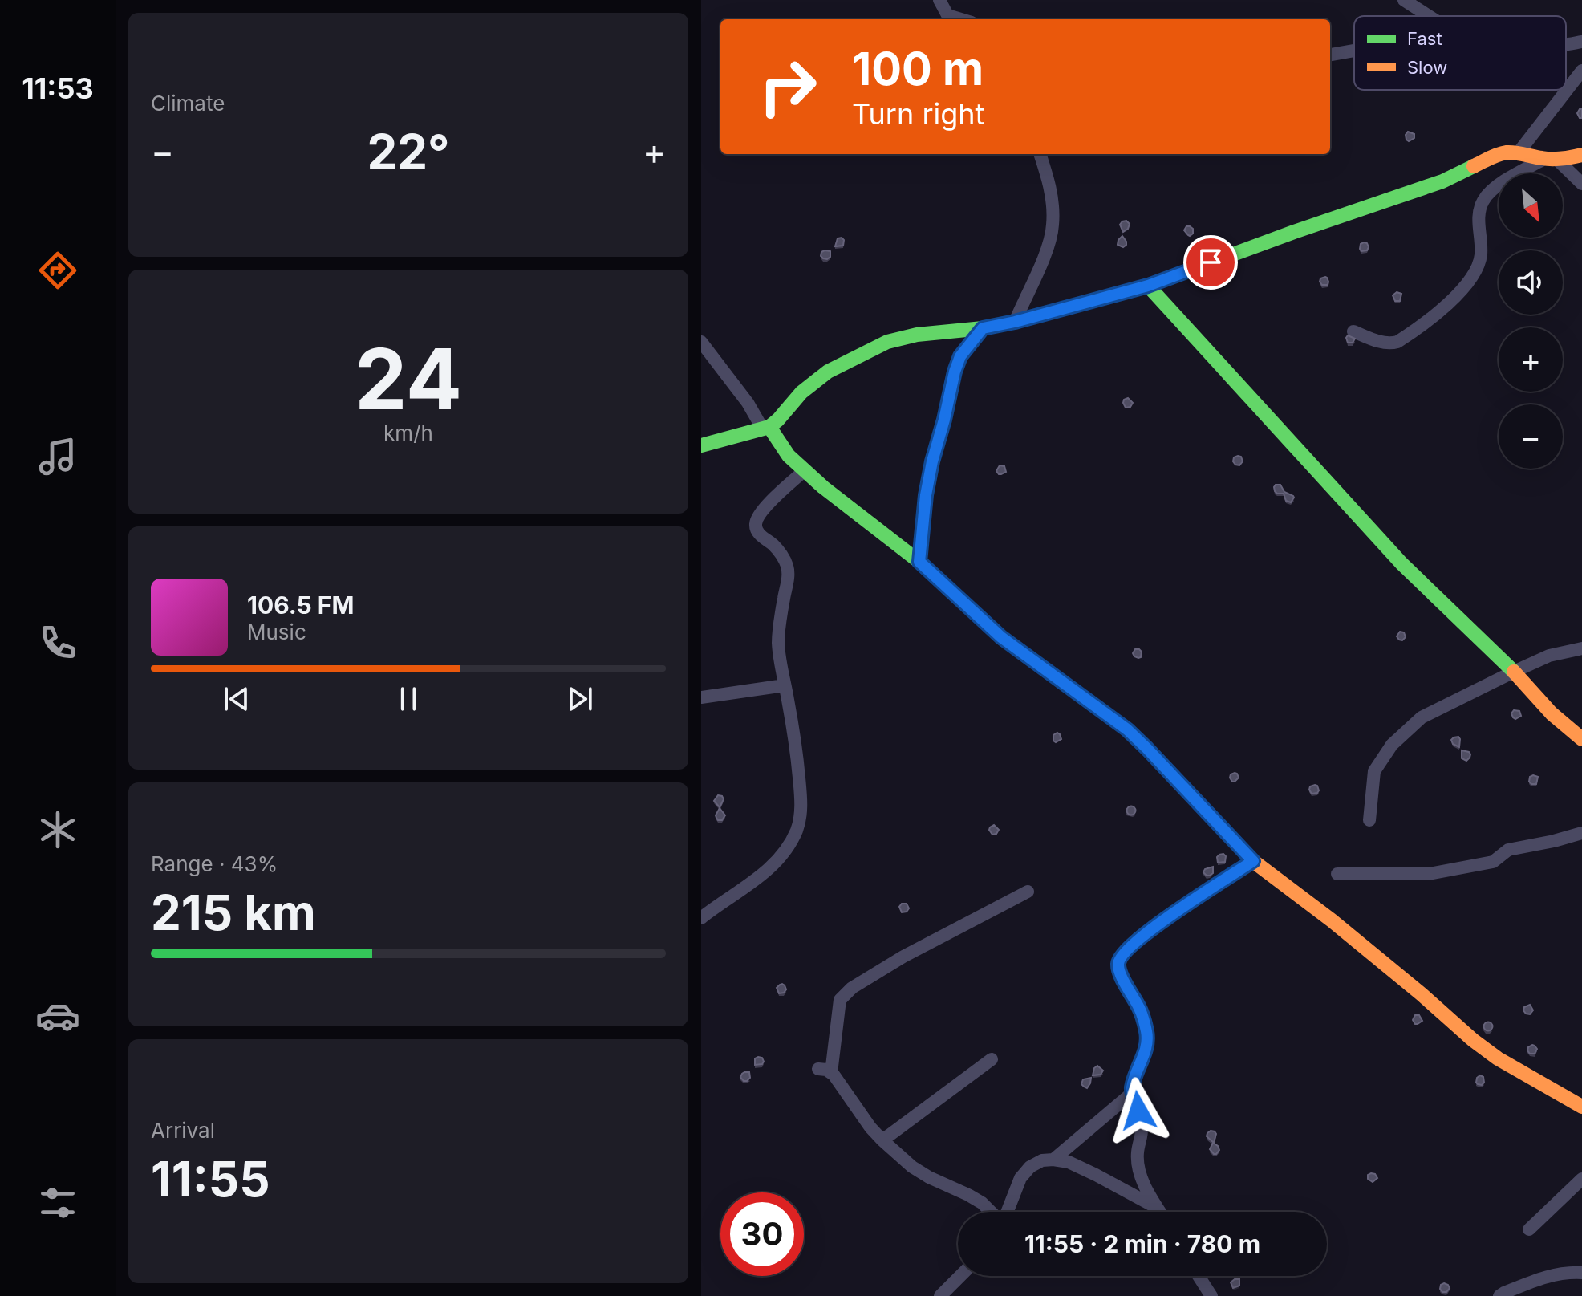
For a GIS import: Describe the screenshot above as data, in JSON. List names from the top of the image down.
{
  "legend": ["Fast", "Slow"],
  "north": "bottom right",
  "page": {
    "tabs": "11:53",
    "tile": [
      "Climate",
      ["24", "km/h"],
      ["Range · 43%", "215 km"],
      ["Arrival", "11:55"]
    ],
    "turn": ["100 m", "Turn right"],
    "heat": ["−", "22°", "+"],
    "map_buttons": ["+", "−"],
    "song": ["106.5 FM", "Music"],
    "limit": "30",
    "trip": "11:55 · 2 min · 780 m"
  }
}
